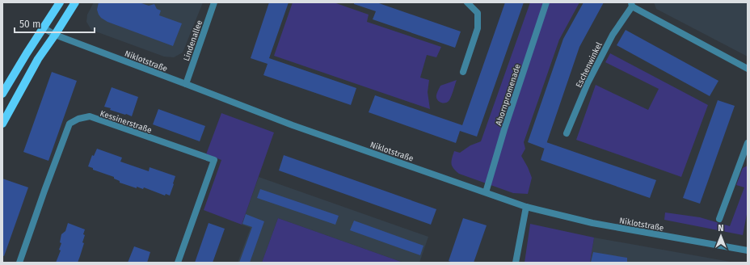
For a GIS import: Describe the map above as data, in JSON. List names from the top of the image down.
{
  "streets": {
    "street": [
      "Lindenallee",
      "Niklotstraße",
      "Eschenwinkel",
      "Ahornpromenade",
      "Kessinerstraße"
    ]
  },
  "crossings": [
    ["Lindenallee", "Niklotstraße"],
    ["Niklotstraße", "Ahornpromenade"]
  ],
  "scale_bar": "50 m",
  "north": "top"
}
